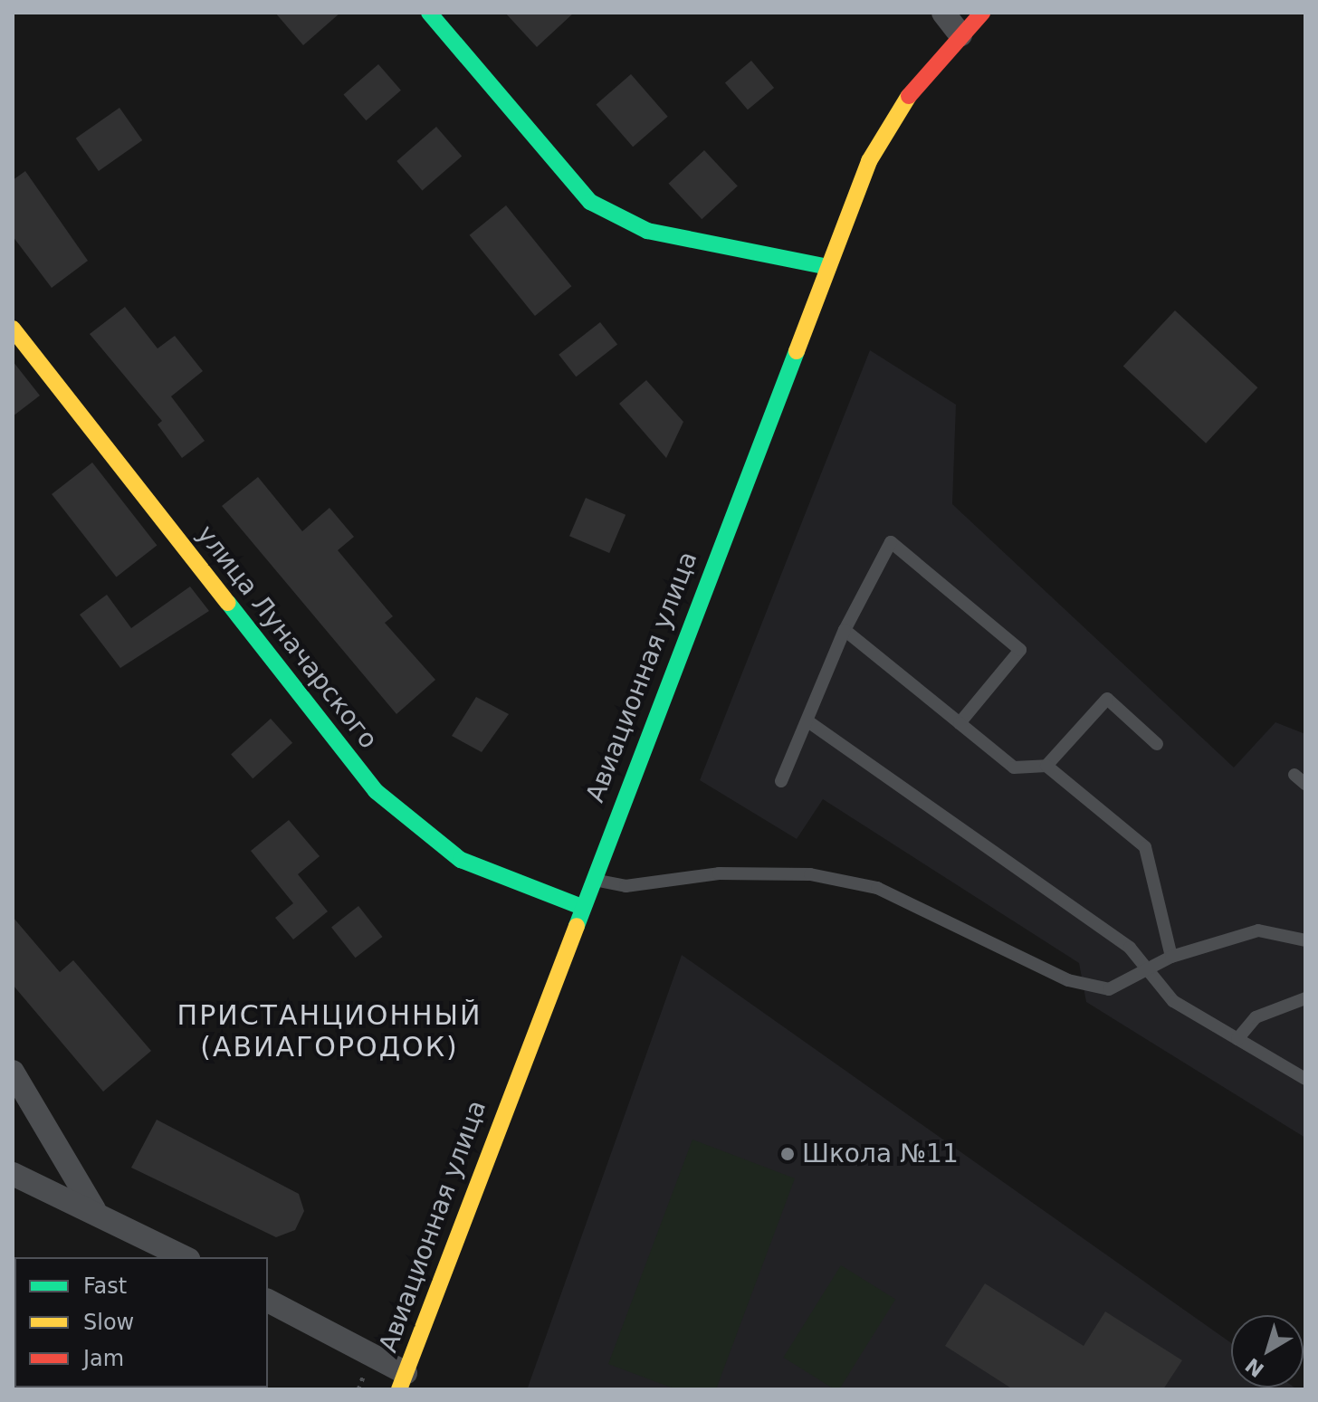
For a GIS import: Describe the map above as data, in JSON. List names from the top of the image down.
{
  "streets": {
    "street": ["улица Луначарского", "Авиационная улица"]
  },
  "crossings": [
    ["улица Луначарского", "Авиационная улица"]
  ],
  "districts": ["ПРИСТАНЦИОННЫЙ (АВИАГОРОДОК)"],
  "places": ["Школа №11"],
  "legend": ["Fast", "Slow", "Jam"],
  "north": "bottom left"
}
